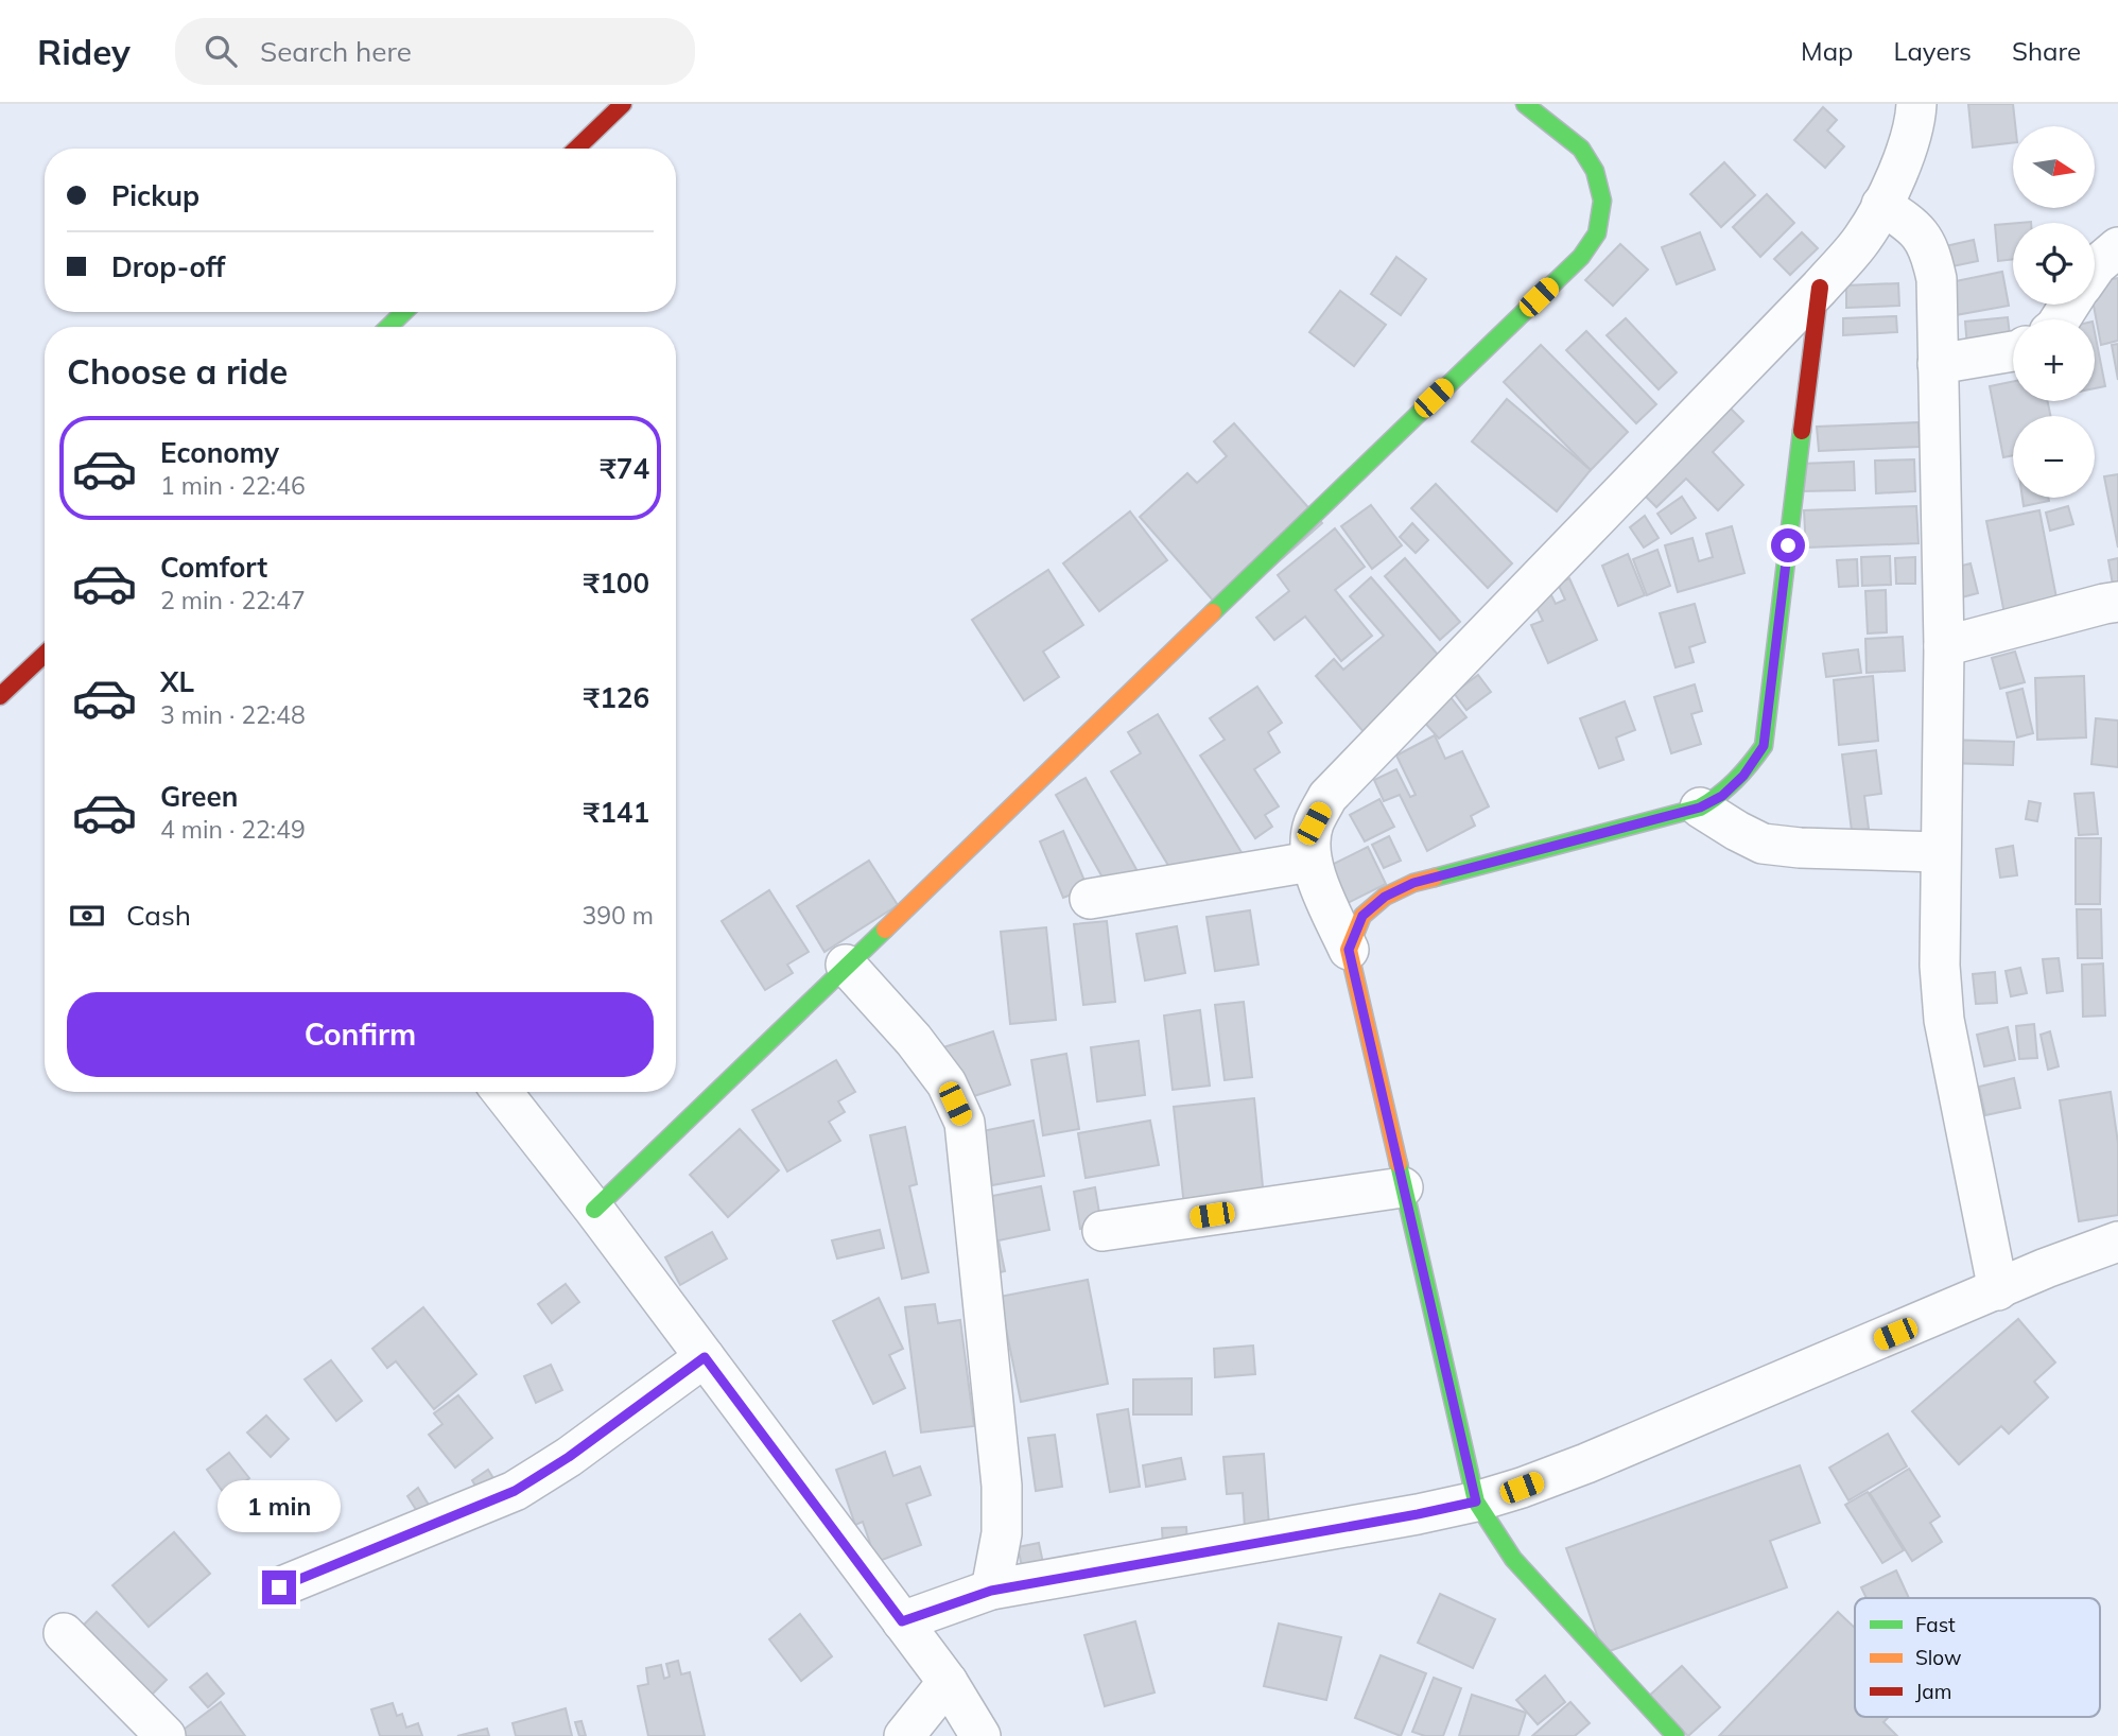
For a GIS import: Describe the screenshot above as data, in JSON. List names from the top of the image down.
{
  "legend": ["Fast", "Slow", "Jam"],
  "north": "right",
  "page": {
    "header": "Ridey",
    "search": "Search here",
    "nav": ["Map", "Layers", "Share"],
    "map_buttons": ["+", "−"],
    "banner": ["Pickup", "Drop-off"],
    "heading": "Choose a ride",
    "list": [
      {
        "name": "Economy",
        "note": "1 min · 22:46",
        "value": "₹74"
      },
      {
        "name": "Comfort",
        "note": "2 min · 22:47",
        "value": "₹100"
      },
      {
        "name": "XL",
        "note": "3 min · 22:48",
        "value": "₹126"
      },
      {
        "name": "Green",
        "note": "4 min · 22:49",
        "value": "₹141"
      }
    ],
    "pay": ["Cash", "390 m"],
    "buttons": "Confirm",
    "bubble": "1 min"
  }
}
